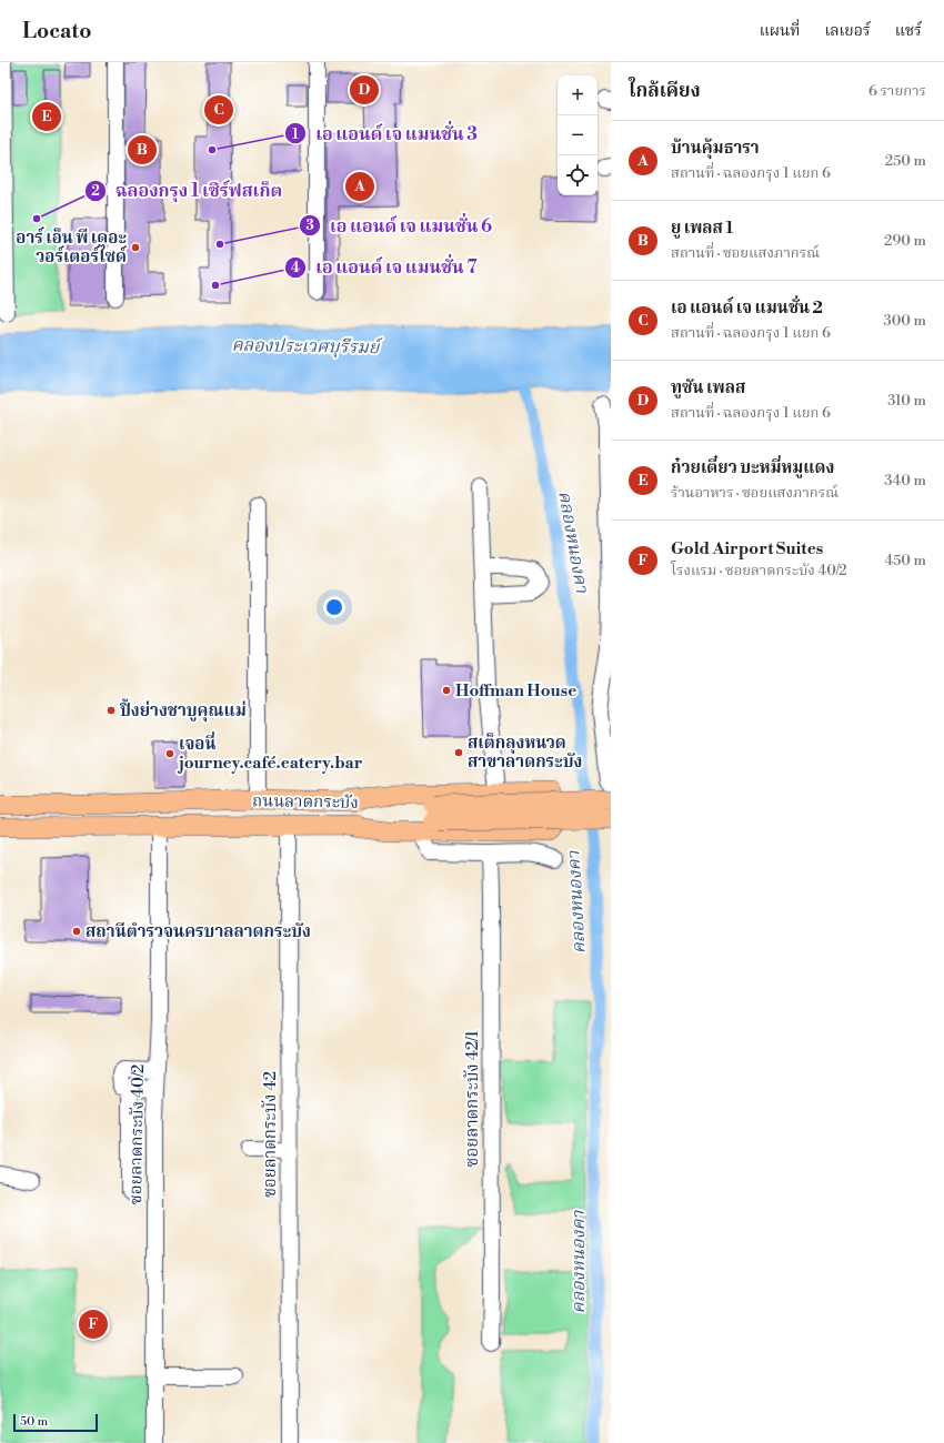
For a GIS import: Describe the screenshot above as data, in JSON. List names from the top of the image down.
{
  "streets": {
    "main road": ["ถนนลาดกระบัง"],
    "street": ["ซอยลาดกระบัง 42/1", "ซอยลาดกระบัง 40/2", "ซอยลาดกระบัง 42"]
  },
  "crossings": [
    ["ถนนลาดกระบัง", "ซอยลาดกระบัง 40/2"],
    ["ถนนลาดกระบัง", "ซอยลาดกระบัง 42"]
  ],
  "water": ["คลองประเวศบุรีรมย์", "คลองหนองคา"],
  "places": [
    "เอ แอนด์ เจ แมนชั่น 3",
    "ฉลองกรุง 1 เซิร์ฟสเก็ต",
    "เอ แอนด์ เจ แมนชั่น 6",
    "อาร์ เอ็น พี เดอะ วอร์เตอร์ไซด์",
    "เอ แอนด์ เจ แมนชั่น 7",
    "Hoffman House",
    "ปิ้งย่างชาบูคุณแม่",
    "สเต็กลุงหนวด สาขาลาดกระบัง",
    "เจอนี่ journey.café.eatery.bar",
    "สถานีตำรวจนครบาลลาดกระบัง"
  ],
  "scale_bar": "50 m",
  "page": {
    "header": "Locato",
    "nav": ["แผนที่", "เลเยอร์", "แชร์"],
    "heading": ["ใกล้เคียง", "6 รายการ"],
    "pins": [
      "D",
      "C",
      "E",
      "B",
      "A",
      "F"
    ],
    "map_buttons": ["+", "−"],
    "list": [
      {
        "mark": "A",
        "name": "บ้านคุ้มธารา",
        "note": "สถานที่ · ฉลองกรุง 1 แยก 6",
        "value": "250 m"
      },
      {
        "mark": "B",
        "name": "ยู เพลส 1",
        "note": "สถานที่ · ซอยแสงภากรณ์",
        "value": "290 m"
      },
      {
        "mark": "C",
        "name": "เอ แอนด์ เจ แมนชั่น 2",
        "note": "สถานที่ · ฉลองกรุง 1 แยก 6",
        "value": "300 m"
      },
      {
        "mark": "D",
        "name": "ทูซัน เพลส",
        "note": "สถานที่ · ฉลองกรุง 1 แยก 6",
        "value": "310 m"
      },
      {
        "mark": "E",
        "name": "ก๋วยเตี๋ยว บะหมี่หมูแดง",
        "note": "ร้านอาหาร · ซอยแสงภากรณ์",
        "value": "340 m"
      },
      {
        "mark": "F",
        "name": "Gold Airport Suites",
        "note": "โรงแรม · ซอยลาดกระบัง 40/2",
        "value": "450 m"
      }
    ],
    "scale": "50 m"
  }
}
